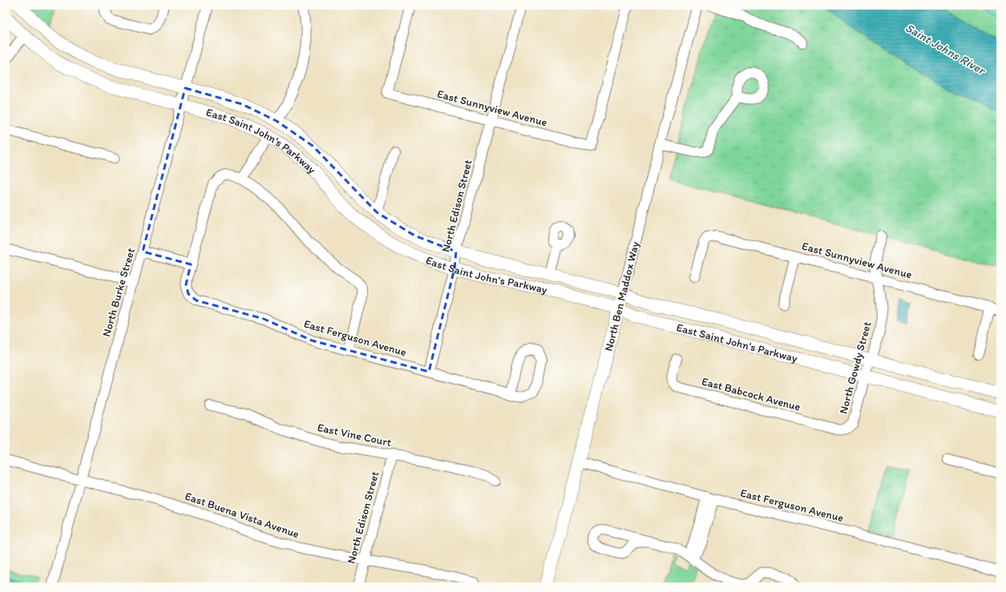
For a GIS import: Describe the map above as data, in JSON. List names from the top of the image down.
{
  "streets": {
    "main road": ["East Saint John's Parkway", "North Ben Maddox Way"],
    "street": [
      "East Sunnyview Avenue",
      "North Edison Street",
      "North Burke Street",
      "East Ferguson Avenue",
      "North Gowdy Street",
      "East Babcock Avenue",
      "East Vine Court",
      "East Buena Vista Avenue"
    ]
  },
  "crossings": [
    ["East Sunnyview Avenue", "North Edison Street"],
    ["East Sunnyview Avenue", "North Gowdy Street"],
    ["East Saint John's Parkway", "North Edison Street"],
    ["East Saint John's Parkway", "North Burke Street"],
    ["East Saint John's Parkway", "North Ben Maddox Way"],
    ["East Saint John's Parkway", "North Gowdy Street"],
    ["North Edison Street", "East Ferguson Avenue"],
    ["North Edison Street", "East Vine Court"],
    ["North Edison Street", "East Buena Vista Avenue"],
    ["North Burke Street", "East Buena Vista Avenue"],
    ["North Ben Maddox Way", "East Ferguson Avenue"],
    ["North Gowdy Street", "East Babcock Avenue"]
  ],
  "water": ["Saint Johns River"]
}
